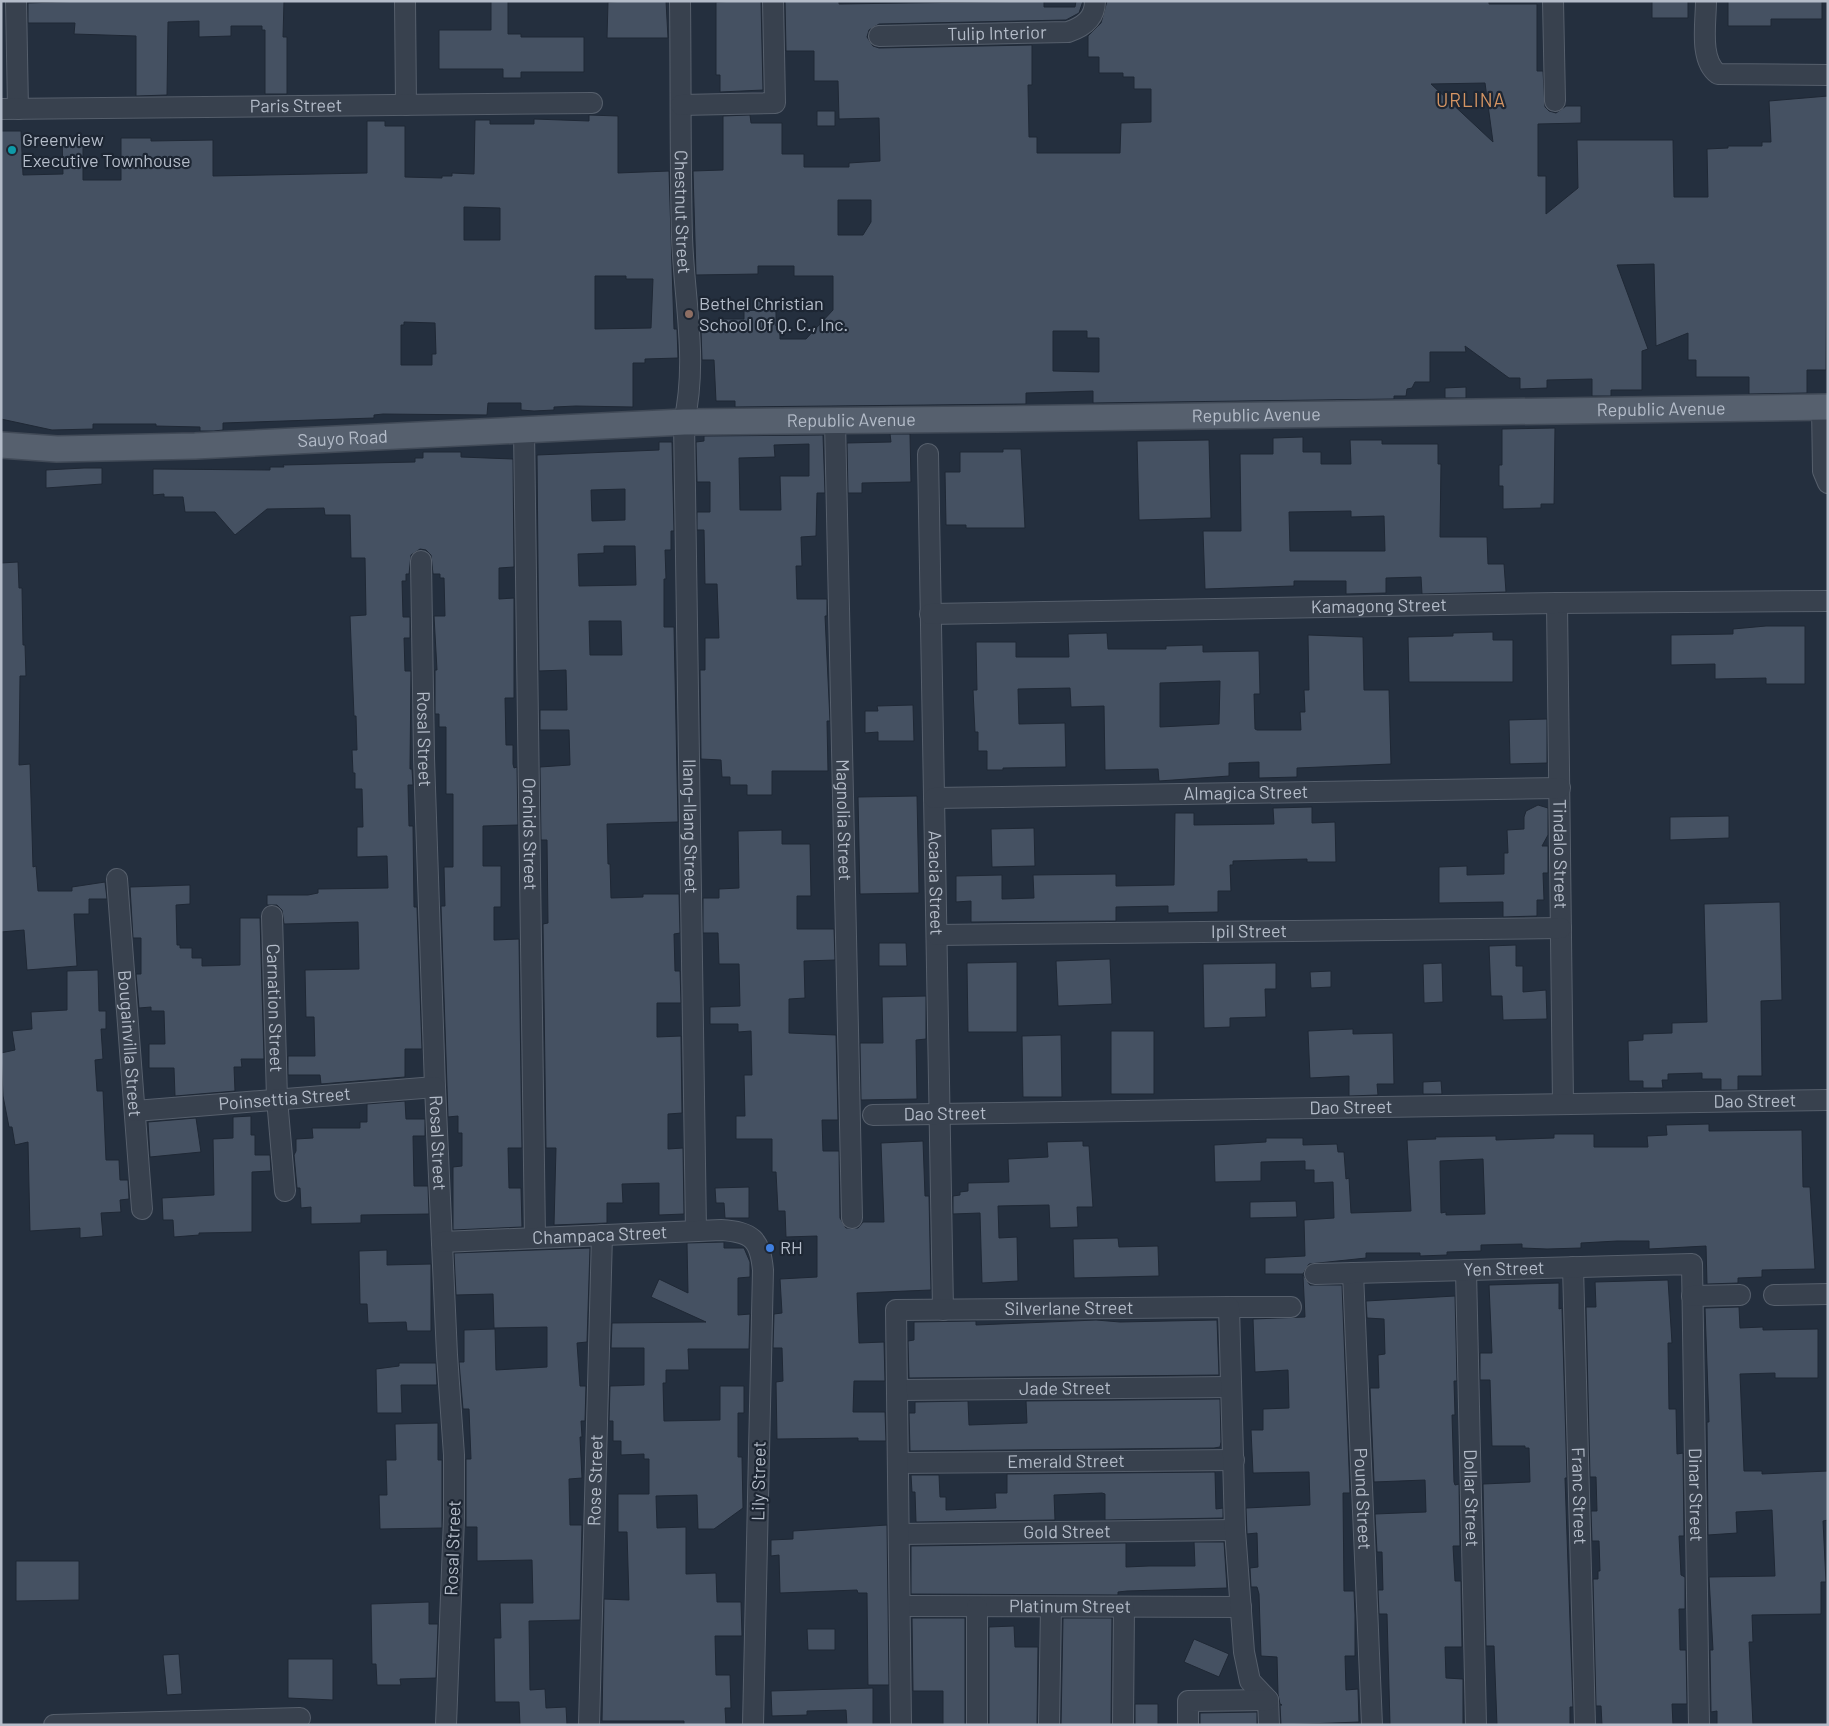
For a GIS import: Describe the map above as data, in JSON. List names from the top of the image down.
{
  "streets": {
    "main road": ["Republic Avenue", "Sauyo Road"],
    "street": [
      "Tulip Interior",
      "Paris Street",
      "Chestnut Street",
      "Kamagong Street",
      "Rosal Street",
      "Almagica Street",
      "Magnolia Street",
      "Ilang-Ilang Street",
      "Orchids Street",
      "Tindalo Street",
      "Acacia Street",
      "Ipil Street",
      "Carnation Street",
      "Bougainvilla Street",
      "Poinsettia Street",
      "Dao Street",
      "Champaca Street",
      "Yen Street",
      "Silverlane Street",
      "Jade Street",
      "Emerald Street",
      "Rose Street",
      "Lily Street",
      "Dinar Street",
      "Franc Street",
      "Dollar Street",
      "Pound Street",
      "Gold Street",
      "Platinum Street"
    ]
  },
  "crossings": [
    ["Chestnut Street", "Republic Avenue"],
    ["Chestnut Street", "Sauyo Road"],
    ["Chestnut Street", "Ilang-Ilang Street"],
    ["Republic Avenue", "Sauyo Road"],
    ["Republic Avenue", "Magnolia Street"],
    ["Republic Avenue", "Ilang-Ilang Street"],
    ["Sauyo Road", "Ilang-Ilang Street"],
    ["Sauyo Road", "Orchids Street"],
    ["Kamagong Street", "Tindalo Street"],
    ["Kamagong Street", "Acacia Street"],
    ["Rosal Street", "Poinsettia Street"],
    ["Rosal Street", "Champaca Street"],
    ["Almagica Street", "Tindalo Street"],
    ["Almagica Street", "Acacia Street"],
    ["Ilang-Ilang Street", "Champaca Street"],
    ["Orchids Street", "Champaca Street"],
    ["Tindalo Street", "Ipil Street"],
    ["Tindalo Street", "Dao Street"],
    ["Acacia Street", "Ipil Street"],
    ["Acacia Street", "Dao Street"],
    ["Acacia Street", "Silverlane Street"],
    ["Carnation Street", "Poinsettia Street"],
    ["Bougainvilla Street", "Poinsettia Street"],
    ["Champaca Street", "Rose Street"],
    ["Champaca Street", "Lily Street"],
    ["Yen Street", "Dinar Street"],
    ["Yen Street", "Franc Street"],
    ["Yen Street", "Dollar Street"],
    ["Yen Street", "Pound Street"],
    ["Silverlane Street", "Jade Street"],
    ["Silverlane Street", "Emerald Street"],
    ["Silverlane Street", "Gold Street"],
    ["Silverlane Street", "Platinum Street"]
  ],
  "districts": ["URLINA"],
  "places": ["Greenview Executive Townhouse", "Bethel Christian School Of Q. C., Inc.", "RH"]
}
